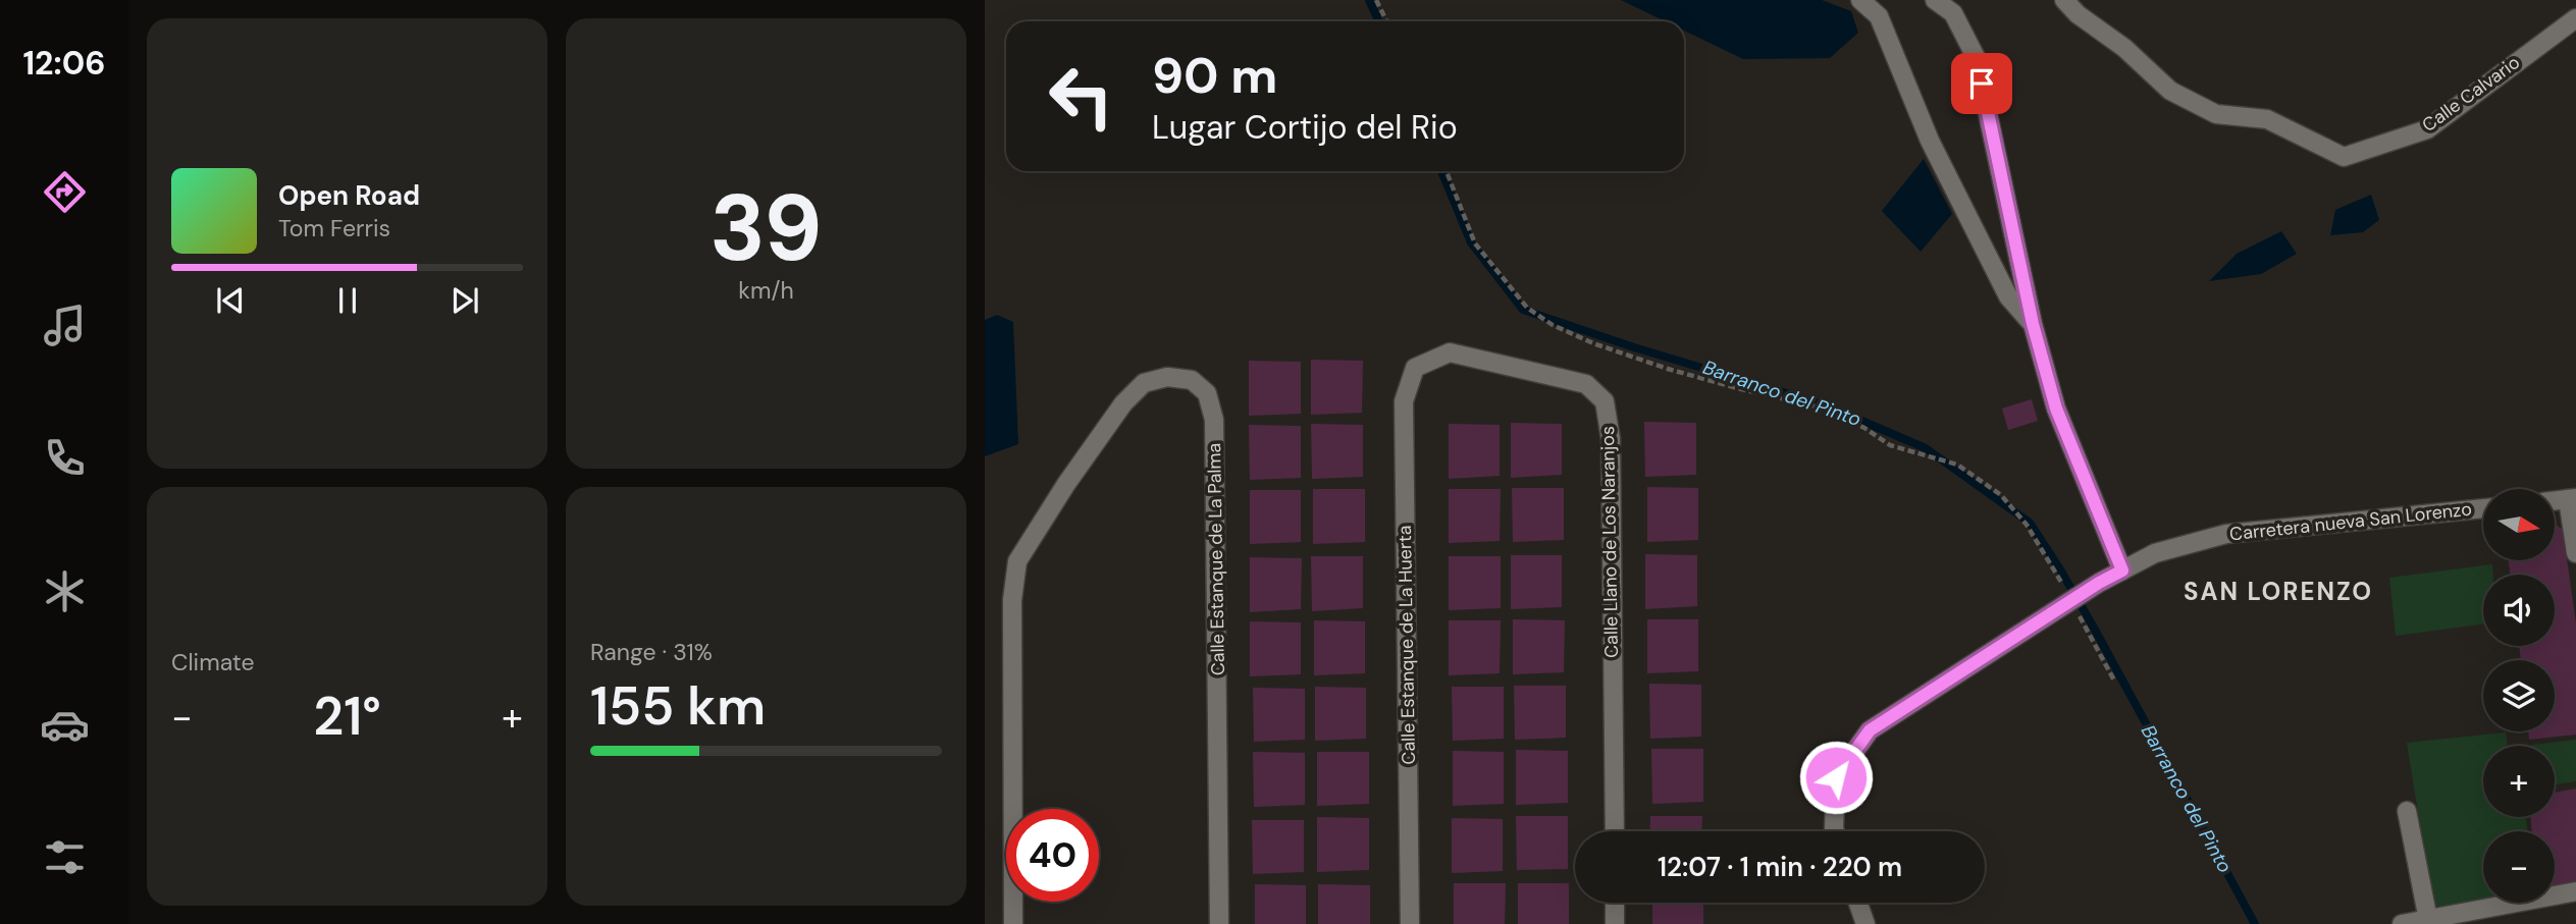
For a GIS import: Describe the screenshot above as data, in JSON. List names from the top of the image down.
{
  "streets": {
    "street": [
      "Calle Calvario",
      "Carretera nueva San Lorenzo",
      "Calle Llano de Los Naranjos",
      "Calle Estanque de La Palma",
      "Calle Estanque de La Huerta"
    ]
  },
  "crossings": [
    ["Calle Llano de Los Naranjos", "Calle Estanque de La Huerta"]
  ],
  "districts": ["SAN LORENZO"],
  "water": ["Barranco del Pinto"],
  "north": "right",
  "page": {
    "tabs": "12:06",
    "tile": [
      ["39", "km/h"],
      "Climate",
      ["Range · 31%", "155 km"]
    ],
    "turn": ["90 m", "Lugar Cortijo del Rio"],
    "song": ["Open Road", "Tom Ferris"],
    "map_buttons": ["+", "−"],
    "heat": ["−", "21°", "+"],
    "limit": "40",
    "trip": "12:07 · 1 min · 220 m"
  }
}
